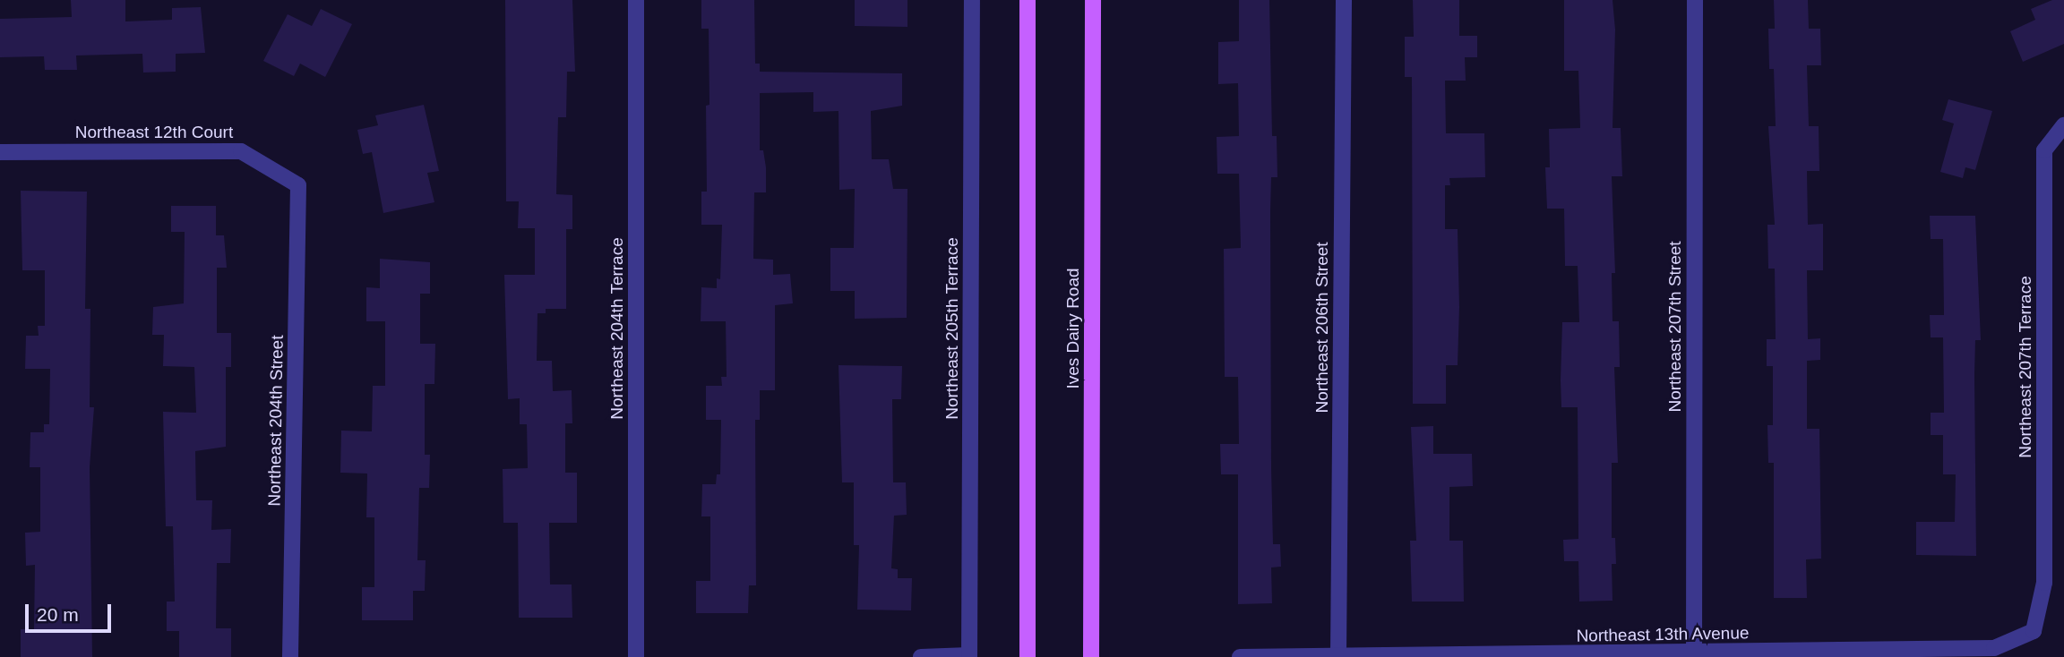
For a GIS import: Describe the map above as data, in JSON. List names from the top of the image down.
{
  "streets": {
    "main road": ["Ives Dairy Road"],
    "street": [
      "Northeast 12th Court",
      "Northeast 207th Street",
      "Northeast 206th Street",
      "Northeast 204th Terrace",
      "Northeast 205th Terrace",
      "Northeast 207th Terrace",
      "Northeast 204th Street",
      "Northeast 13th Avenue"
    ]
  },
  "crossings": [
    ["Northeast 12th Court", "Northeast 204th Street"],
    ["Northeast 207th Street", "Northeast 13th Avenue"],
    ["Northeast 206th Street", "Northeast 13th Avenue"],
    ["Northeast 207th Terrace", "Northeast 13th Avenue"]
  ],
  "scale_bar": "20 m"
}
